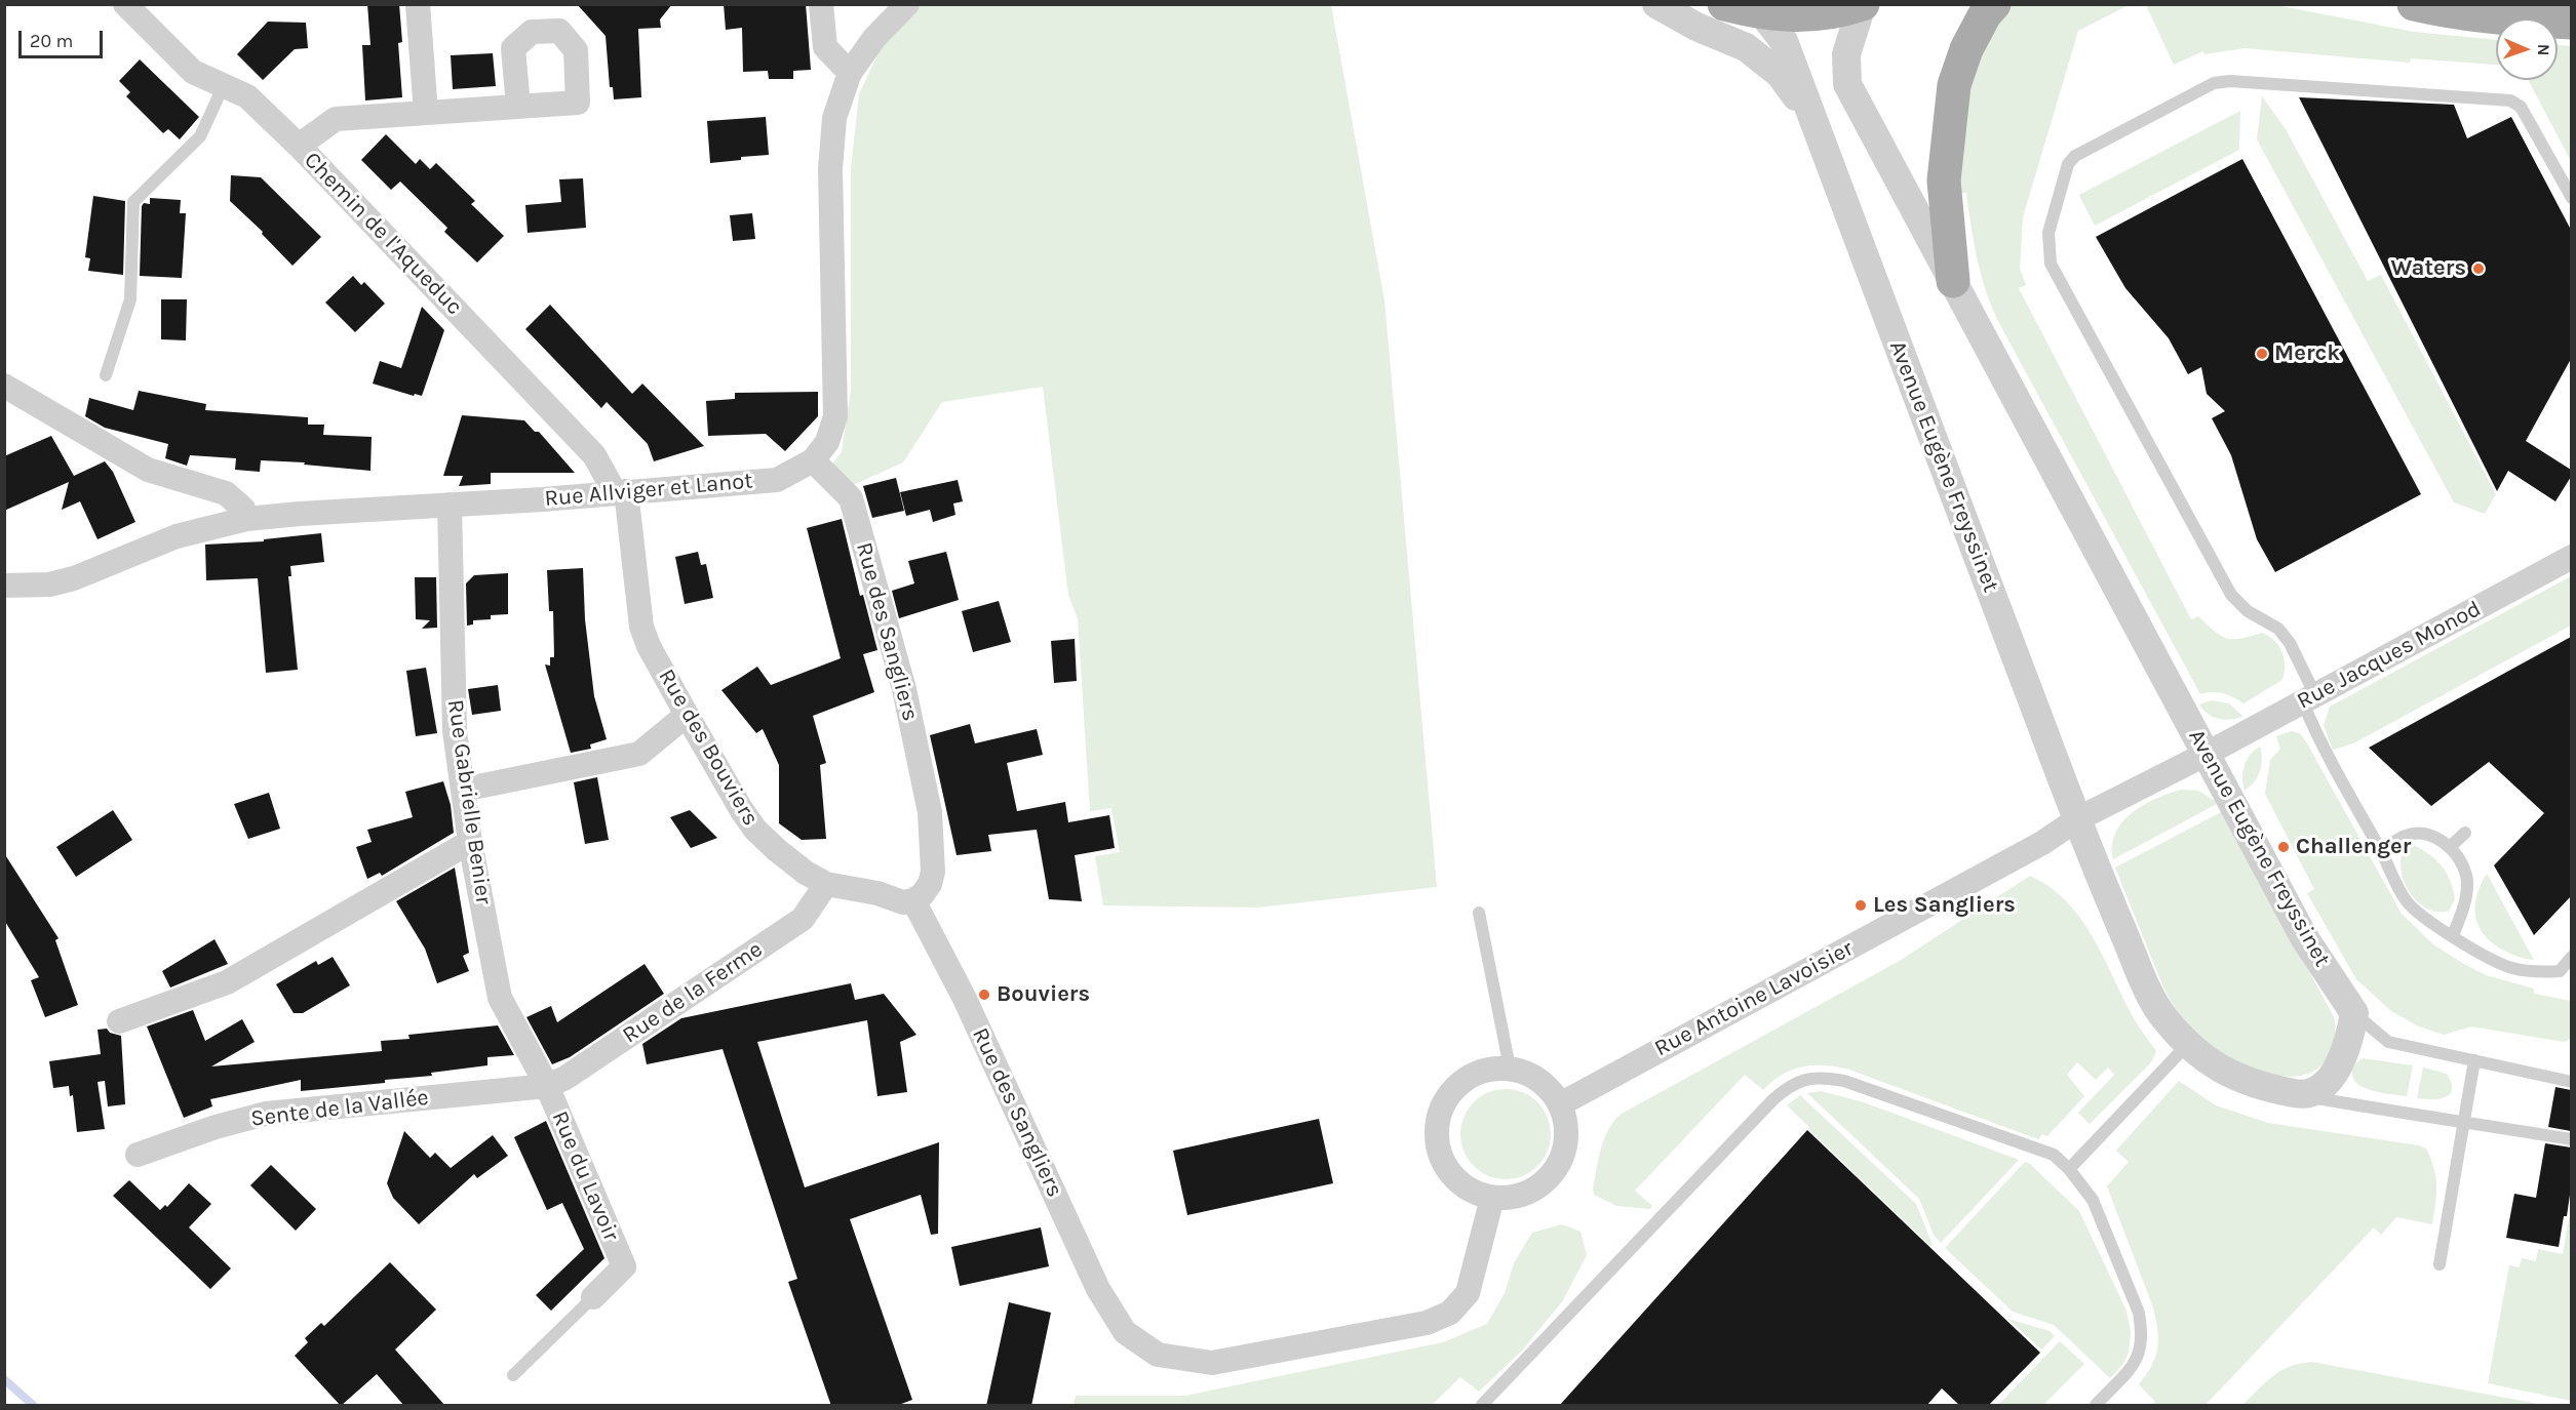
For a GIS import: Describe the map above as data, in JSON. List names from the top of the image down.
{
  "streets": {
    "street": [
      "Chemin de l'Aqueduc",
      "Avenue Eugène Freyssinet",
      "Rue Allviger et Lanot",
      "Rue des Sangliers",
      "Rue Jacques Monod",
      "Rue des Bouviers",
      "Rue Gabrielle Benier",
      "Rue de la Ferme",
      "Rue Antoine Lavoisier",
      "Sente de la Vallée",
      "Rue du Lavoir"
    ]
  },
  "crossings": [
    ["Chemin de l'Aqueduc", "Rue Allviger et Lanot"],
    ["Chemin de l'Aqueduc", "Rue des Bouviers"],
    ["Avenue Eugène Freyssinet", "Rue Jacques Monod"],
    ["Avenue Eugène Freyssinet", "Rue Antoine Lavoisier"],
    ["Rue Allviger et Lanot", "Rue des Sangliers"],
    ["Rue Allviger et Lanot", "Rue des Bouviers"],
    ["Rue Allviger et Lanot", "Rue Gabrielle Benier"],
    ["Rue des Sangliers", "Rue des Bouviers"],
    ["Rue des Sangliers", "Rue Antoine Lavoisier"],
    ["Rue Jacques Monod", "Rue Antoine Lavoisier"],
    ["Rue des Bouviers", "Rue de la Ferme"],
    ["Rue Gabrielle Benier", "Rue de la Ferme"],
    ["Rue Gabrielle Benier", "Sente de la Vallée"],
    ["Rue Gabrielle Benier", "Rue du Lavoir"],
    ["Rue de la Ferme", "Sente de la Vallée"],
    ["Rue de la Ferme", "Rue du Lavoir"],
    ["Sente de la Vallée", "Rue du Lavoir"]
  ],
  "places": [
    "Waters",
    "Merck",
    "Challenger",
    "Les Sangliers",
    "Bouviers"
  ],
  "scale_bar": "20 m",
  "north": "right"
}
